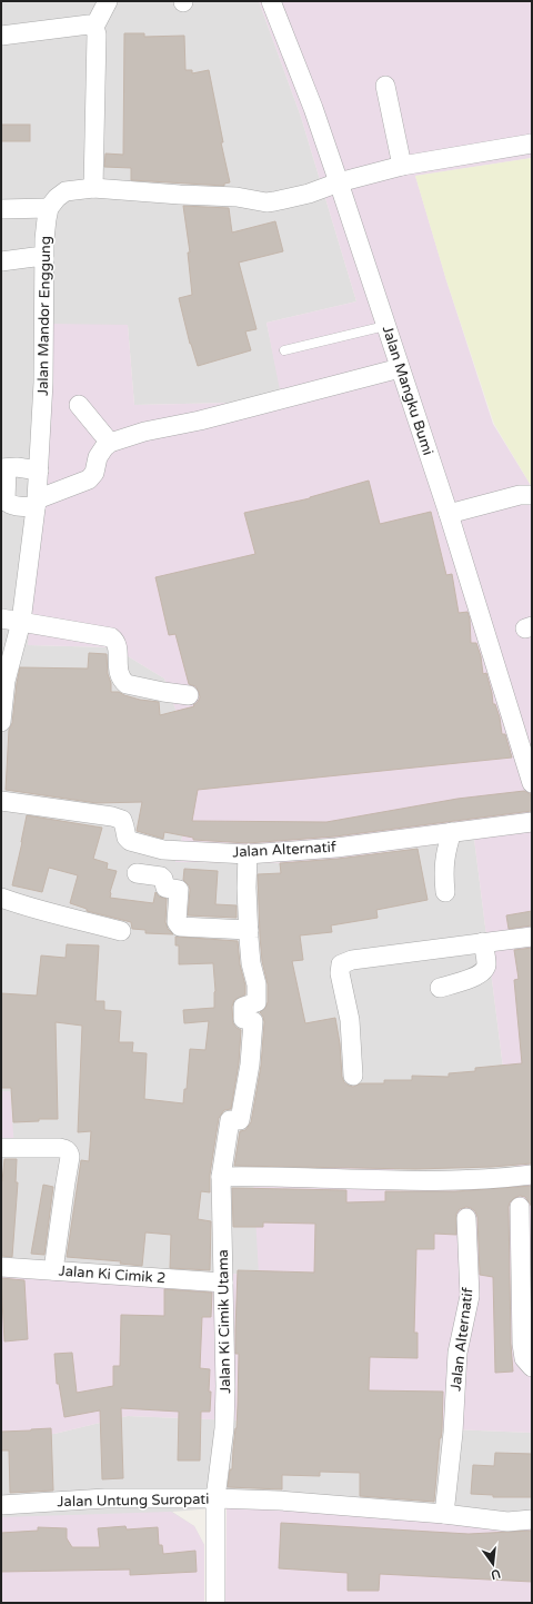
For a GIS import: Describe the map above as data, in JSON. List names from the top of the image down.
{
  "streets": {
    "street": [
      "Jalan Mandor Enggung",
      "Jalan Mangku Bumi",
      "Jalan Alternatif",
      "Jalan Ki Cimik 2",
      "Jalan Ki Cimik Utama",
      "Jalan Untung Suropati"
    ]
  },
  "crossings": [
    ["Jalan Alternatif", "Jalan Ki Cimik Utama"],
    ["Jalan Ki Cimik 2", "Jalan Ki Cimik Utama"],
    ["Jalan Ki Cimik Utama", "Jalan Untung Suropati"]
  ],
  "north": "bottom"
}
